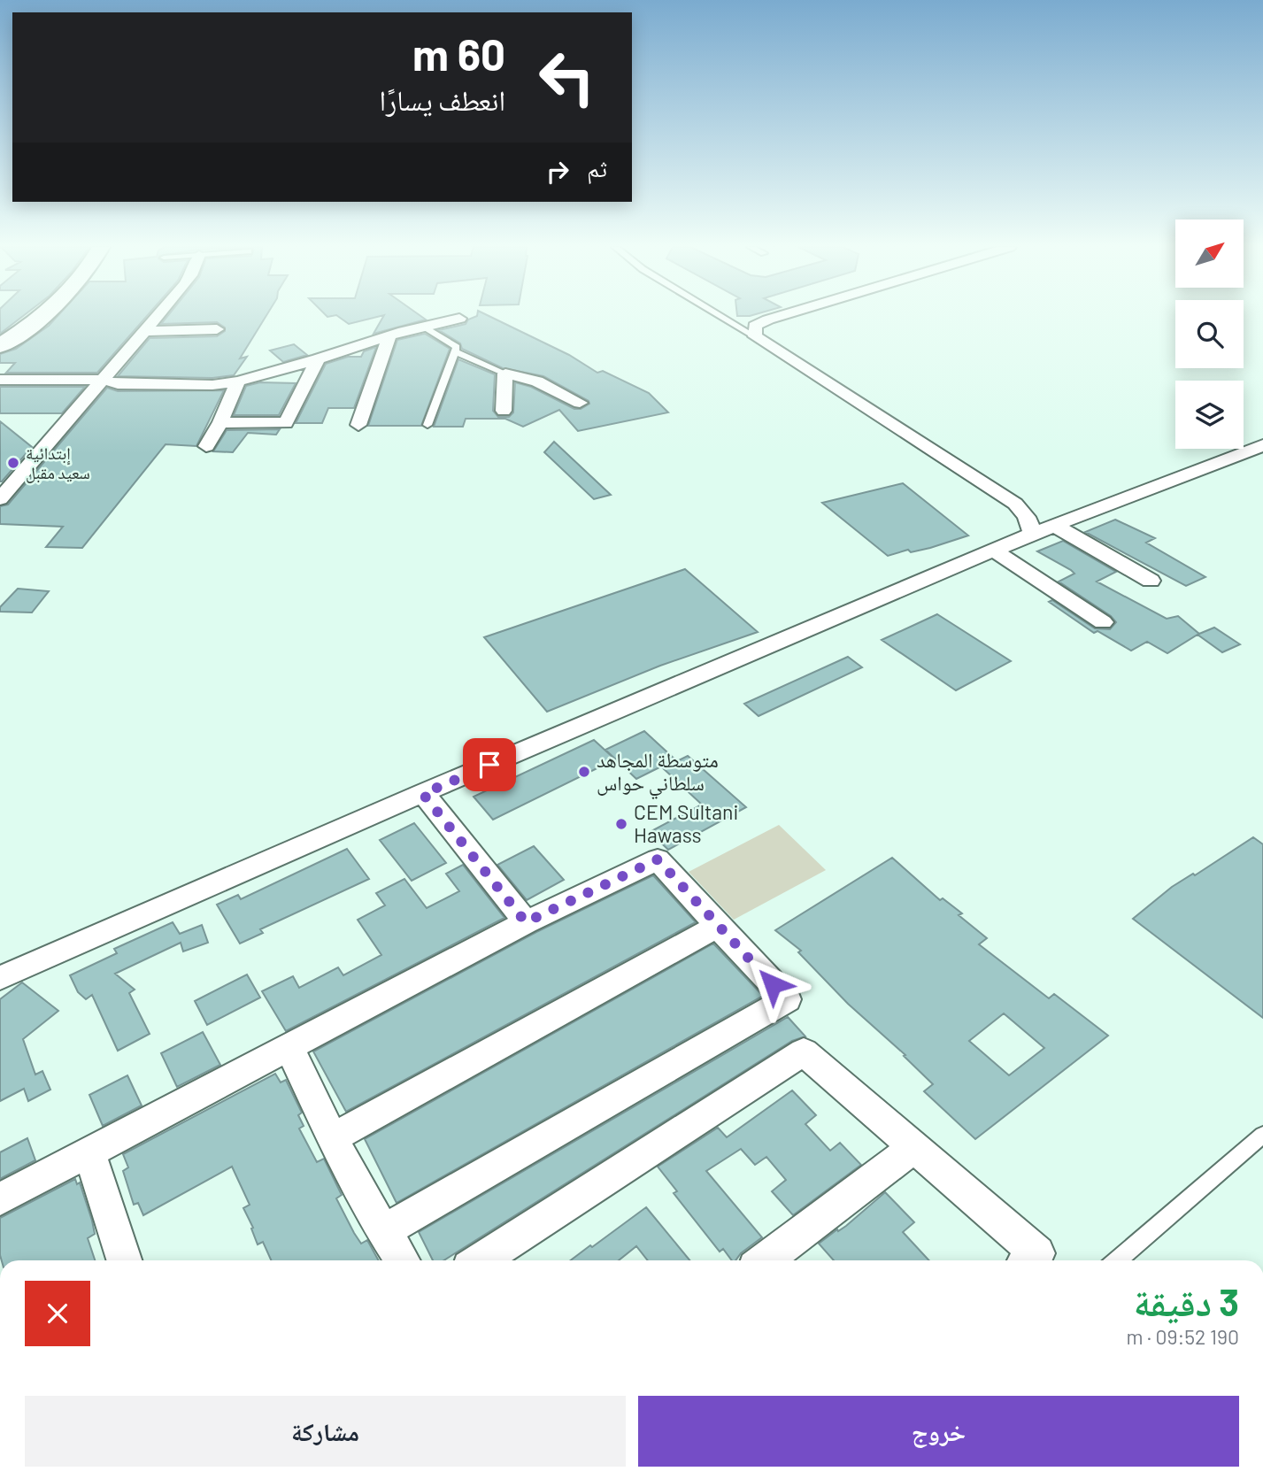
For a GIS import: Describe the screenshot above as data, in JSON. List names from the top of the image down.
{
  "places": ["إبتدائية سعيد مقبل", "متوسطة المجاهد سلطاني حواس", "CEM Sultani Hawass"],
  "north": "top right",
  "page": {
    "turn": ["60 m", "انعطف يسارًا"],
    "then": "ثم",
    "heading": ["3 دقيقة", "190 m · 09:52"],
    "buttons": ["خروج", "مشاركة"]
  }
}
